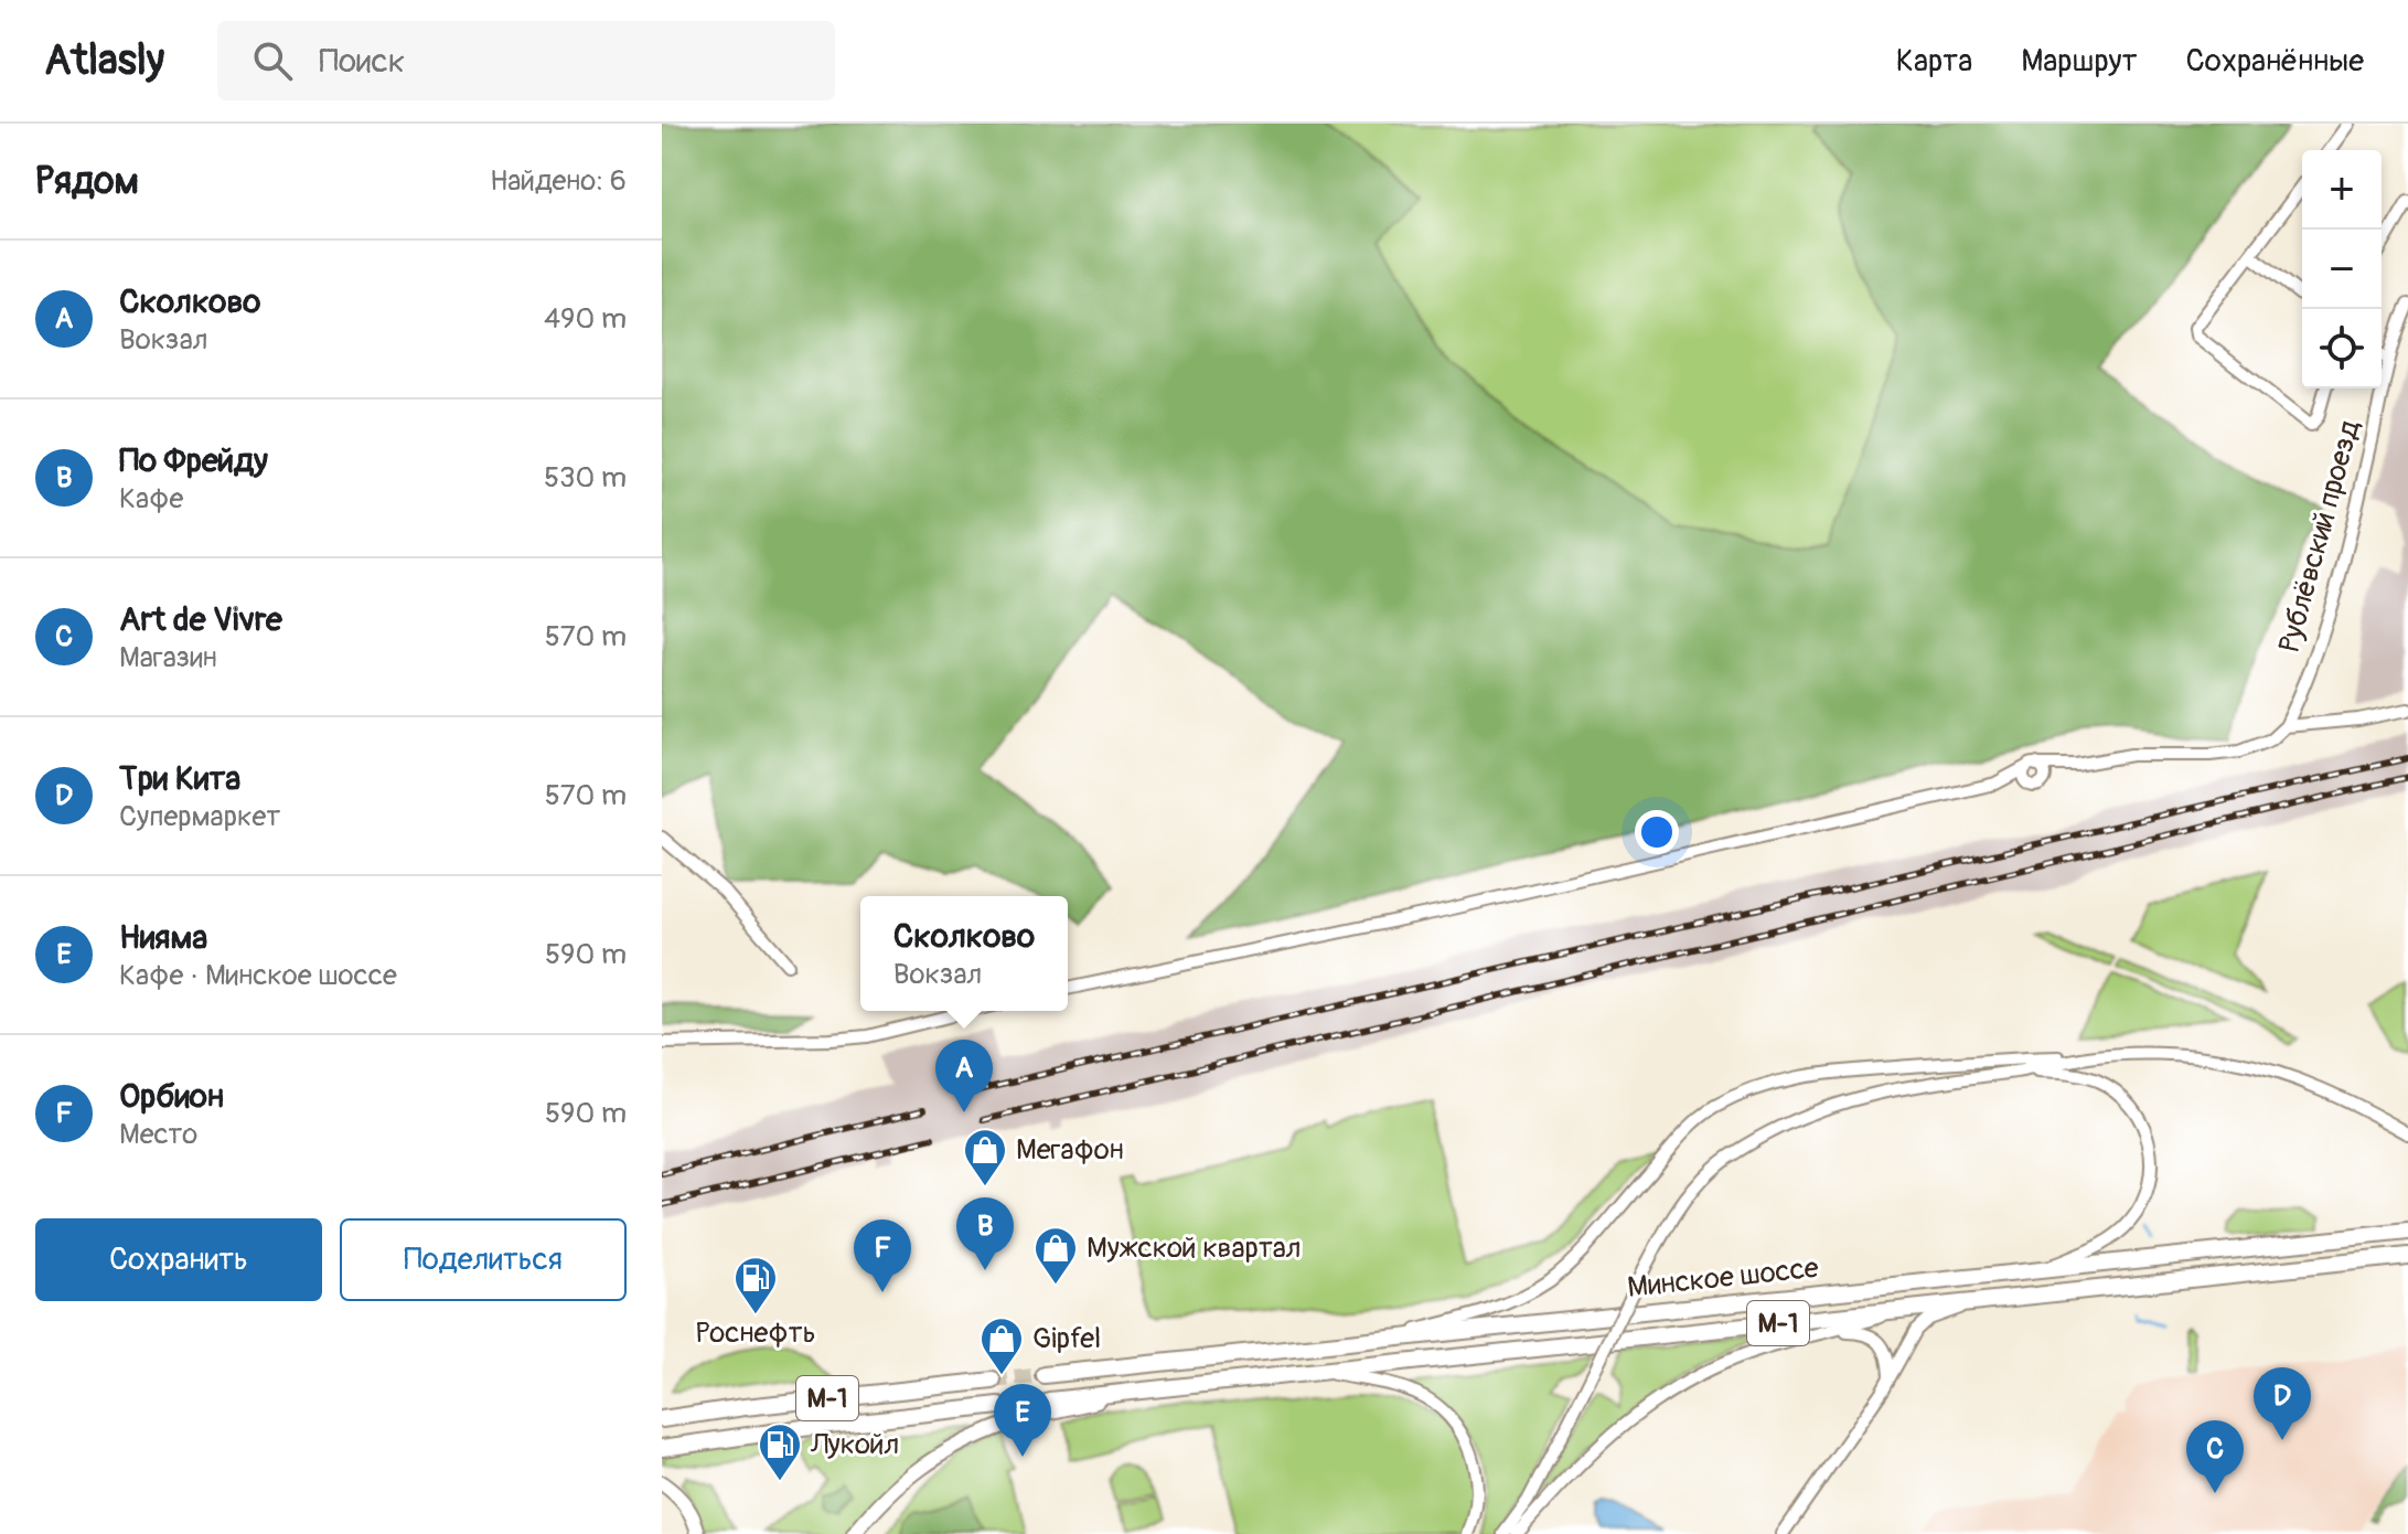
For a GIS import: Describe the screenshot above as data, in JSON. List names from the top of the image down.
{
  "streets": {
    "highway": ["Минское шоссе", "М-1"],
    "street": ["Рублёвский проезд"]
  },
  "places": {
    "shop": ["Мегафон", "Мужской квартал", "Gipfel"],
    "fuel station": ["Роснефть", "Лукойл"]
  },
  "page": {
    "header": "Atlasly",
    "search": "Поиск",
    "nav": ["Карта", "Маршрут", "Сохранённые"],
    "heading": ["Рядом", "Найдено: 6"],
    "map_buttons": ["+", "−"],
    "list": [
      {
        "mark": "A",
        "name": "Сколково",
        "note": "Вокзал",
        "value": "490 m"
      },
      {
        "mark": "B",
        "name": "По Фрейду",
        "note": "Кафе",
        "value": "530 m"
      },
      {
        "mark": "C",
        "name": "Art de Vivre",
        "note": "Магазин",
        "value": "570 m"
      },
      {
        "mark": "D",
        "name": "Три Кита",
        "note": "Супермаркет",
        "value": "570 m"
      },
      {
        "mark": "E",
        "name": "Нияма",
        "note": "Кафе · Минское шоссе",
        "value": "590 m"
      },
      {
        "mark": "F",
        "name": "Орбион",
        "note": "Место",
        "value": "590 m"
      }
    ],
    "popup": ["Сколково", "Вокзал"],
    "pins": [
      "A",
      "B",
      "F",
      "D",
      "E",
      "C"
    ],
    "buttons": ["Сохранить", "Поделиться"]
  }
}
